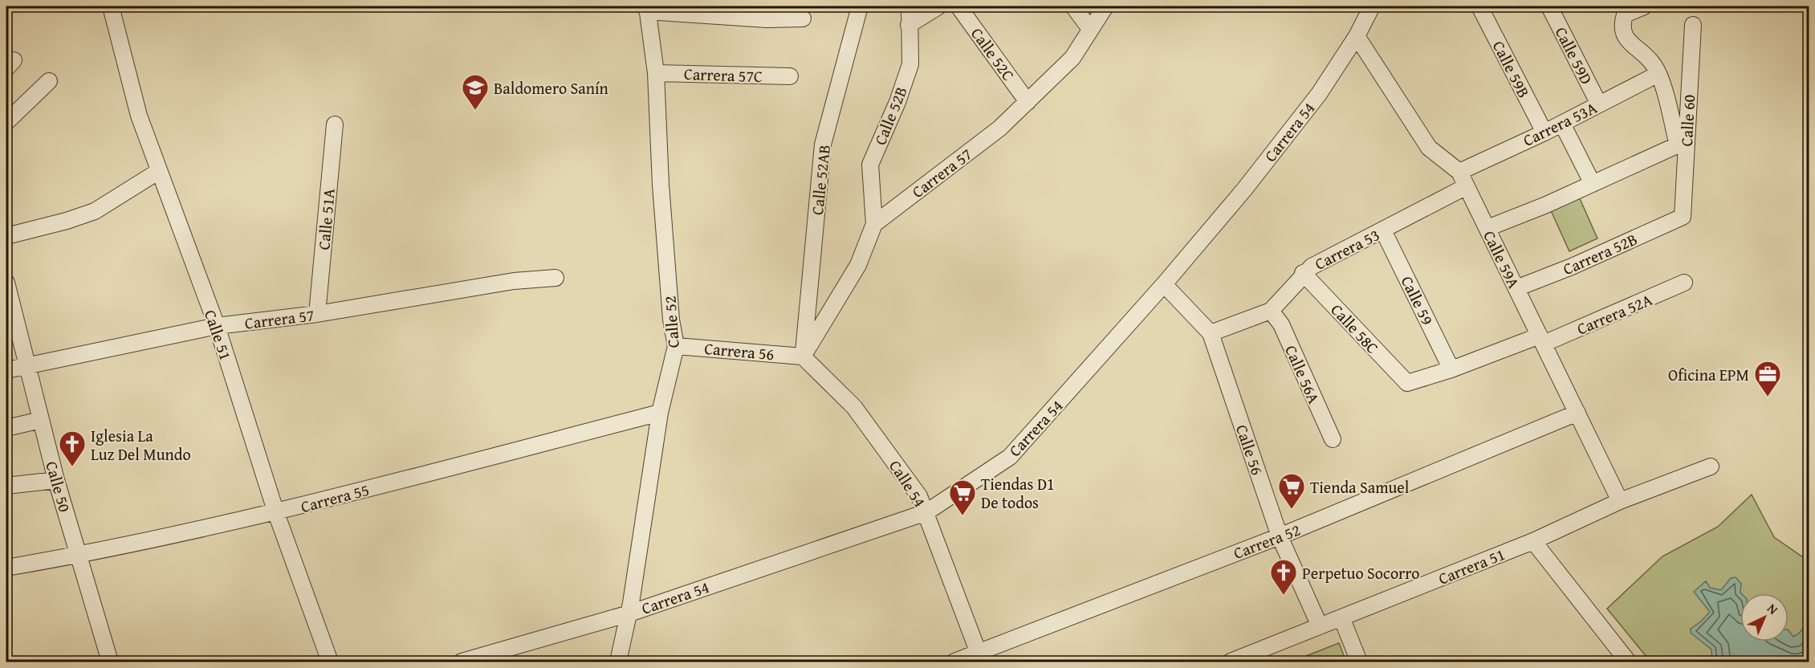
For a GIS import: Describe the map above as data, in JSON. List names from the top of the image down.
{
  "streets": {
    "street": [
      "Calle 52C",
      "Calle 59D",
      "Calle 59B",
      "Carrera 57C",
      "Calle 52B",
      "Calle 60",
      "Carrera 53A",
      "Carrera 54",
      "Carrera 57",
      "Calle 52AB",
      "Calle 51A",
      "Carrera 53",
      "Carrera 52B",
      "Calle 59A",
      "Calle 59",
      "Carrera 52A",
      "Calle 52",
      "Calle 58C",
      "Calle 51",
      "Carrera 56",
      "Calle 56A",
      "Calle 56",
      "Calle 54",
      "Calle 50",
      "Carrera 55",
      "Carrera 52",
      "Carrera 51"
    ]
  },
  "crossings": [
    ["Calle 52C", "Carrera 57"],
    ["Calle 59D", "Carrera 53A"],
    ["Calle 59B", "Carrera 53A"],
    ["Carrera 57C", "Calle 52"],
    ["Calle 52B", "Carrera 57"],
    ["Calle 60", "Carrera 52B"],
    ["Carrera 53A", "Calle 59A"],
    ["Carrera 54", "Calle 59A"],
    ["Carrera 54", "Calle 52"],
    ["Carrera 54", "Calle 56"],
    ["Carrera 54", "Calle 54"],
    ["Carrera 57", "Calle 51A"],
    ["Carrera 57", "Calle 51"],
    ["Carrera 57", "Calle 50"],
    ["Calle 52AB", "Carrera 56"],
    ["Calle 52AB", "Calle 54"],
    ["Carrera 53", "Calle 59A"],
    ["Carrera 53", "Calle 59"],
    ["Carrera 53", "Calle 58C"],
    ["Carrera 53", "Calle 56A"],
    ["Carrera 53", "Calle 56"],
    ["Carrera 52B", "Calle 59A"],
    ["Calle 59A", "Carrera 52A"],
    ["Calle 59A", "Carrera 52"],
    ["Calle 59A", "Carrera 51"],
    ["Calle 59", "Carrera 52A"],
    ["Carrera 52A", "Calle 58C"],
    ["Calle 52", "Carrera 56"],
    ["Calle 52", "Carrera 55"],
    ["Calle 51", "Carrera 55"],
    ["Carrera 56", "Calle 54"],
    ["Calle 56", "Carrera 52"],
    ["Calle 56", "Carrera 51"],
    ["Calle 54", "Carrera 52"],
    ["Calle 50", "Carrera 55"]
  ],
  "places": {
    "school or university": ["Baldomero Sanín"],
    "office": ["Oficina EPM"],
    "church": ["Iglesia La Luz Del Mundo", "Perpetuo Socorro"],
    "supermarket": ["Tienda Samuel", "Tiendas D1 De todos"]
  },
  "north": "top right"
}
